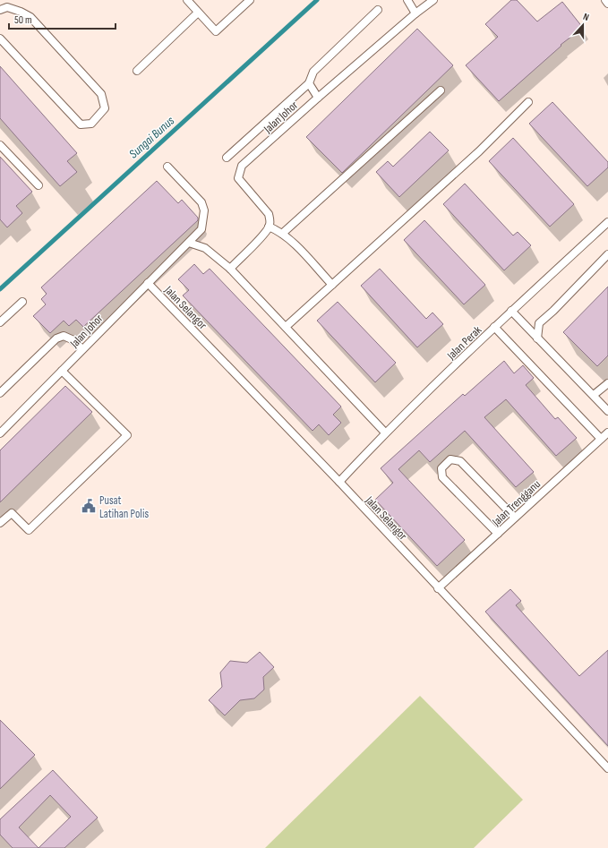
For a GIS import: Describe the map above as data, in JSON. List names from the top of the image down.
{
  "streets": {
    "lane": [
      "Jalan Johor",
      "Jalan Selangor",
      "Jalan Perak",
      "Jalan Trengganu"
    ]
  },
  "crossings": [
    ["Jalan Johor", "Jalan Selangor"],
    ["Jalan Selangor", "Jalan Perak"],
    ["Jalan Selangor", "Jalan Trengganu"]
  ],
  "water": ["Sungai Bunus"],
  "places": {
    "public building": ["Pusat Latihan Polis"]
  },
  "scale_bar": "50 m",
  "north": "top"
}
